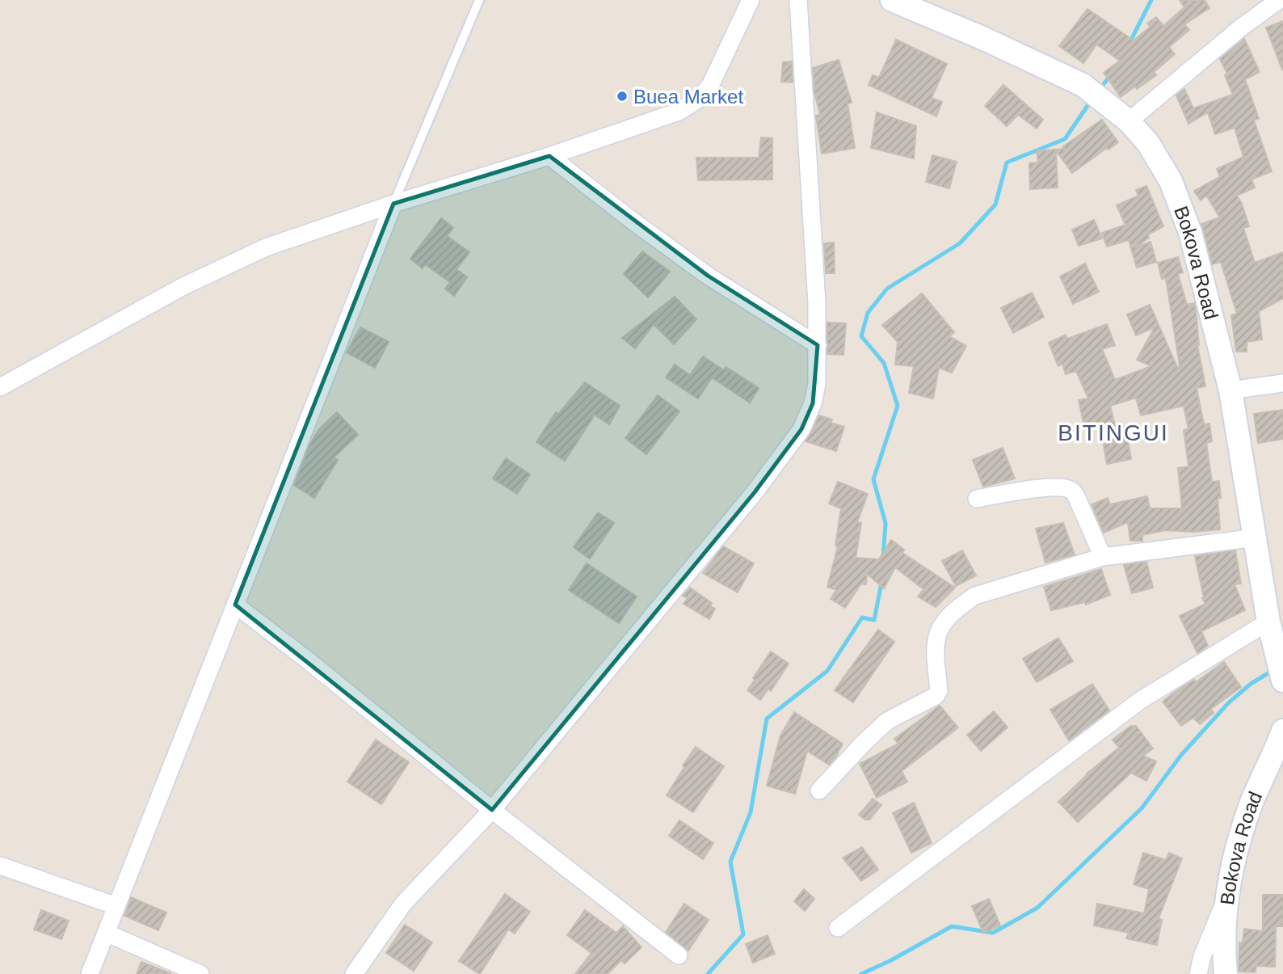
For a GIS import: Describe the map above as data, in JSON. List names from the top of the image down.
{
  "streets": {
    "street": ["Bokova Road"]
  },
  "districts": ["BITINGUI"],
  "places": ["Buea Market"]
}
